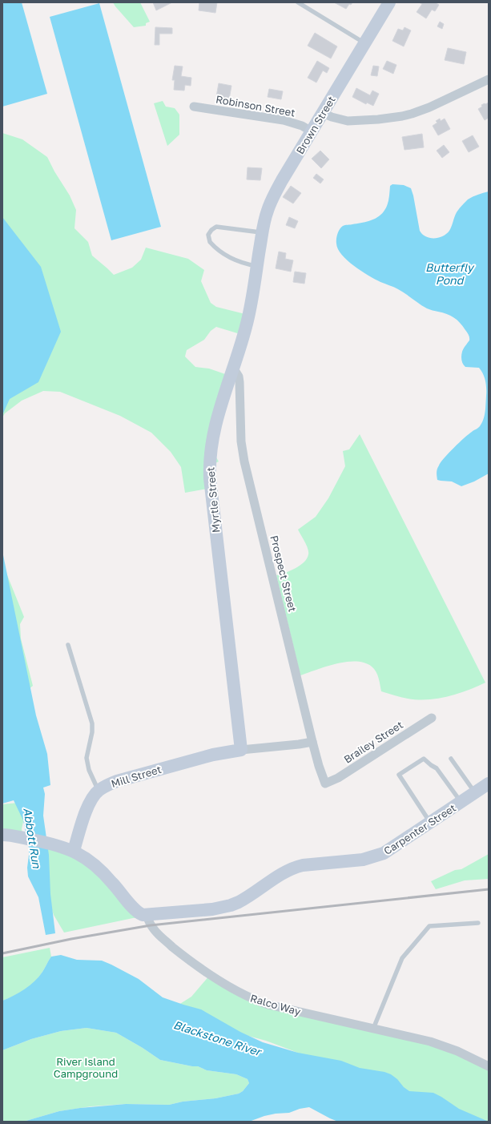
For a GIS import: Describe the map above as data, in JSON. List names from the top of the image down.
{
  "streets": {
    "street": [
      "Robinson Street",
      "Brown Street",
      "Myrtle Street",
      "Prospect Street",
      "Brailey Street",
      "Mill Street",
      "Carpenter Street",
      "Ralco Way"
    ]
  },
  "crossings": [
    ["Robinson Street", "Brown Street"],
    ["Brown Street", "Myrtle Street"],
    ["Myrtle Street", "Prospect Street"],
    ["Myrtle Street", "Mill Street"],
    ["Prospect Street", "Brailey Street"],
    ["Prospect Street", "Mill Street"],
    ["Carpenter Street", "Ralco Way"]
  ],
  "water": ["Butterfly Pond", "Abbott Run", "Blackstone River"],
  "parks": ["River Island Campground"]
}
